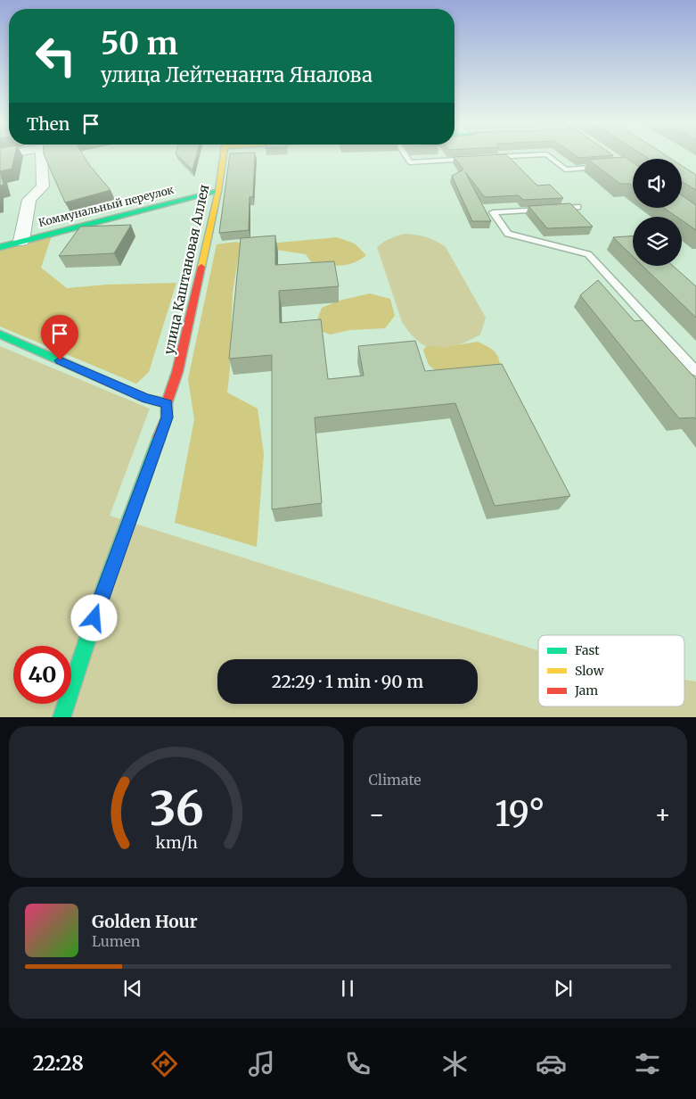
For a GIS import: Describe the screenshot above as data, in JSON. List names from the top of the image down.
{
  "streets": {
    "street": ["Коммунальный переулок", "улица Каштановая Аллея"]
  },
  "crossings": [
    ["Коммунальный переулок", "улица Каштановая Аллея"]
  ],
  "legend": ["Fast", "Slow", "Jam"],
  "page": {
    "turn": ["50 m", "улица Лейтенанта Яналова"],
    "then": "Then",
    "limit": "40",
    "trip": "22:29 · 1 min · 90 m",
    "tile": "Climate",
    "heat": ["−", "19°", "+"],
    "song": ["Golden Hour", "Lumen"],
    "tabs": "22:28",
    "gauge": ["36", "km/h"]
  }
}
